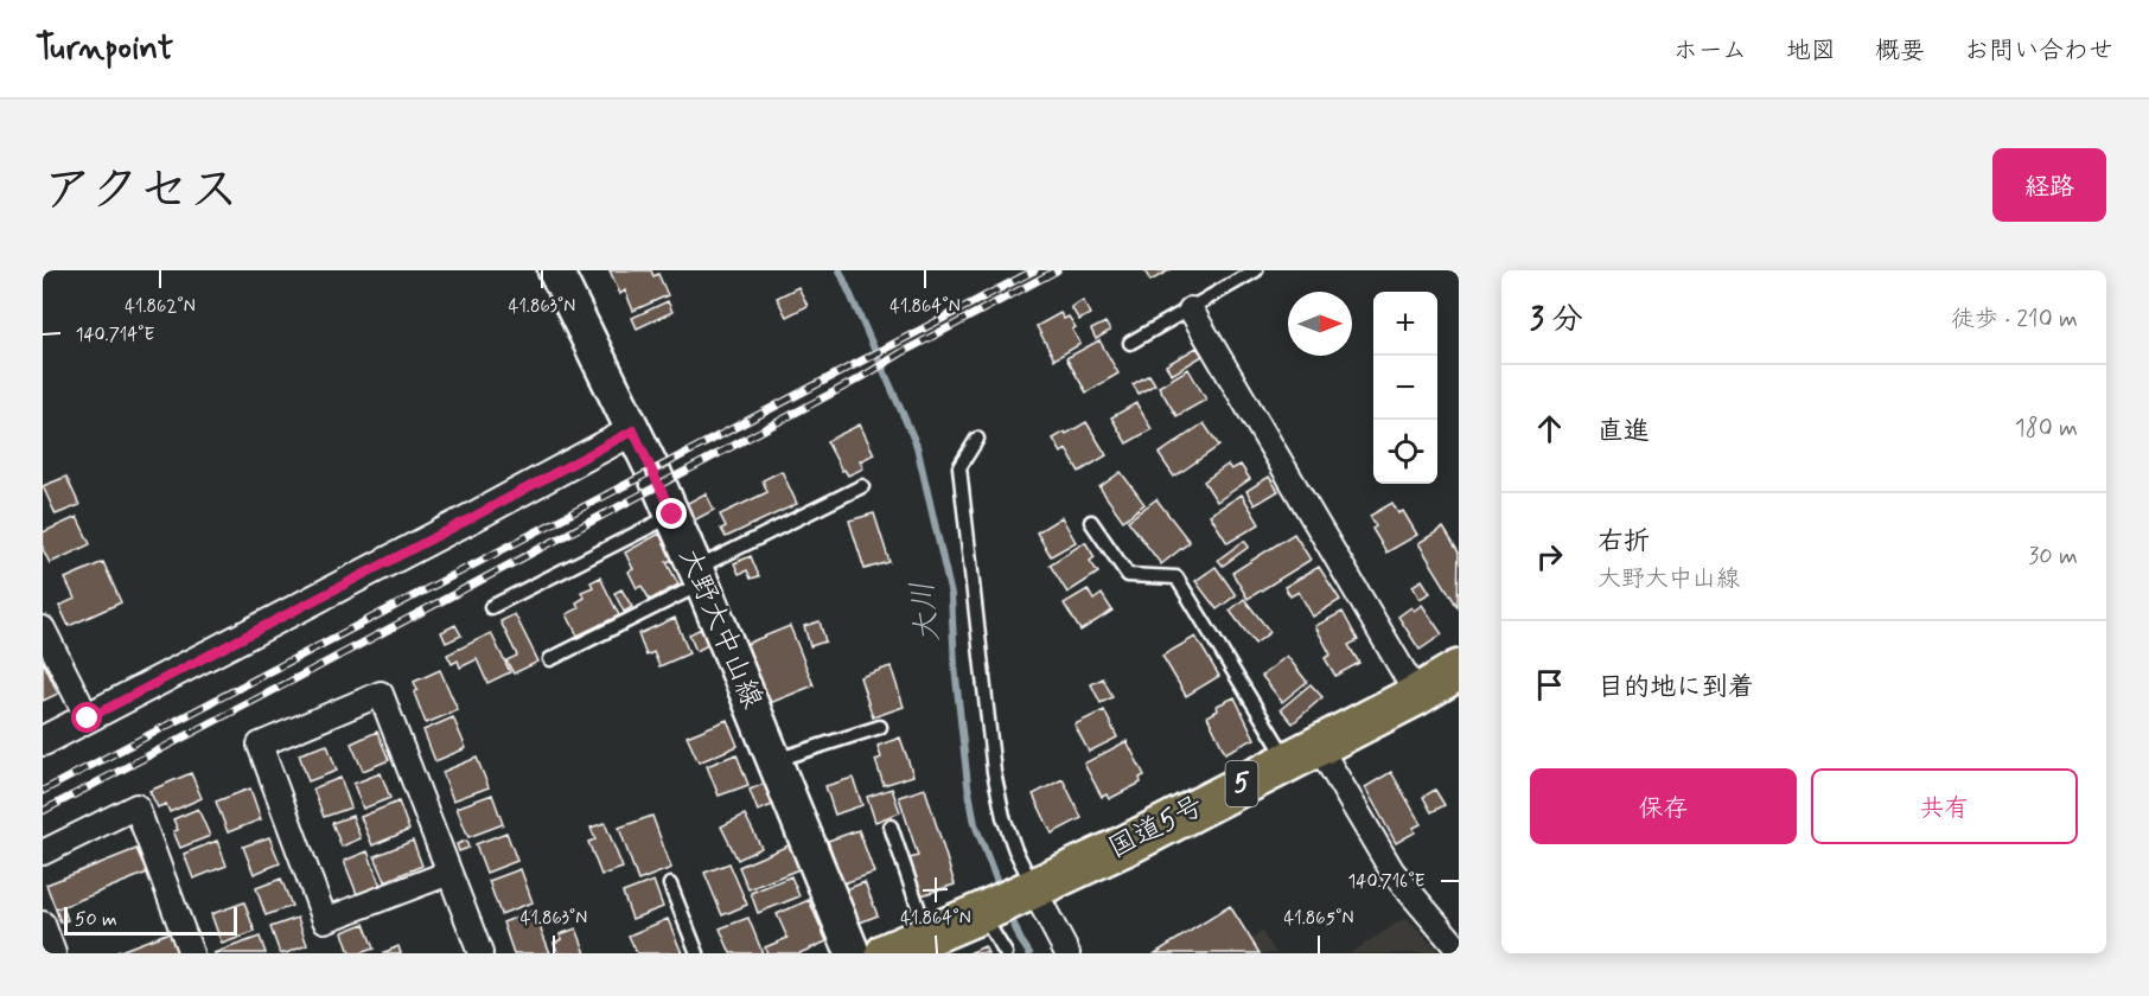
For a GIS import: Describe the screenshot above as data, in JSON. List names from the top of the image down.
{
  "streets": {
    "highway": ["5", "国道5号"],
    "main road": ["大野大中山線"]
  },
  "water": ["大川"],
  "scale_bar": "50 m",
  "north": "right",
  "page": {
    "header": "Turnpoint",
    "nav": [
      "ホーム",
      "地図",
      "概要",
      "お問い合わせ"
    ],
    "title": "アクセス",
    "buttons": [
      "経路",
      ["保存", "共有"]
    ],
    "heading": ["3 分", "徒歩 · 210 m"],
    "map_buttons": ["+", "−"],
    "list": [
      ["直進", "180 m"],
      ["右折", "大野大中山線", "30 m"],
      "目的地に到着"
    ],
    "scale": "50 m"
  },
  "coordinates": [
    "41.862°N",
    "41.863°N",
    "41.864°N",
    "140.714°E",
    "140.716°E",
    "41.865°N"
  ]
}
